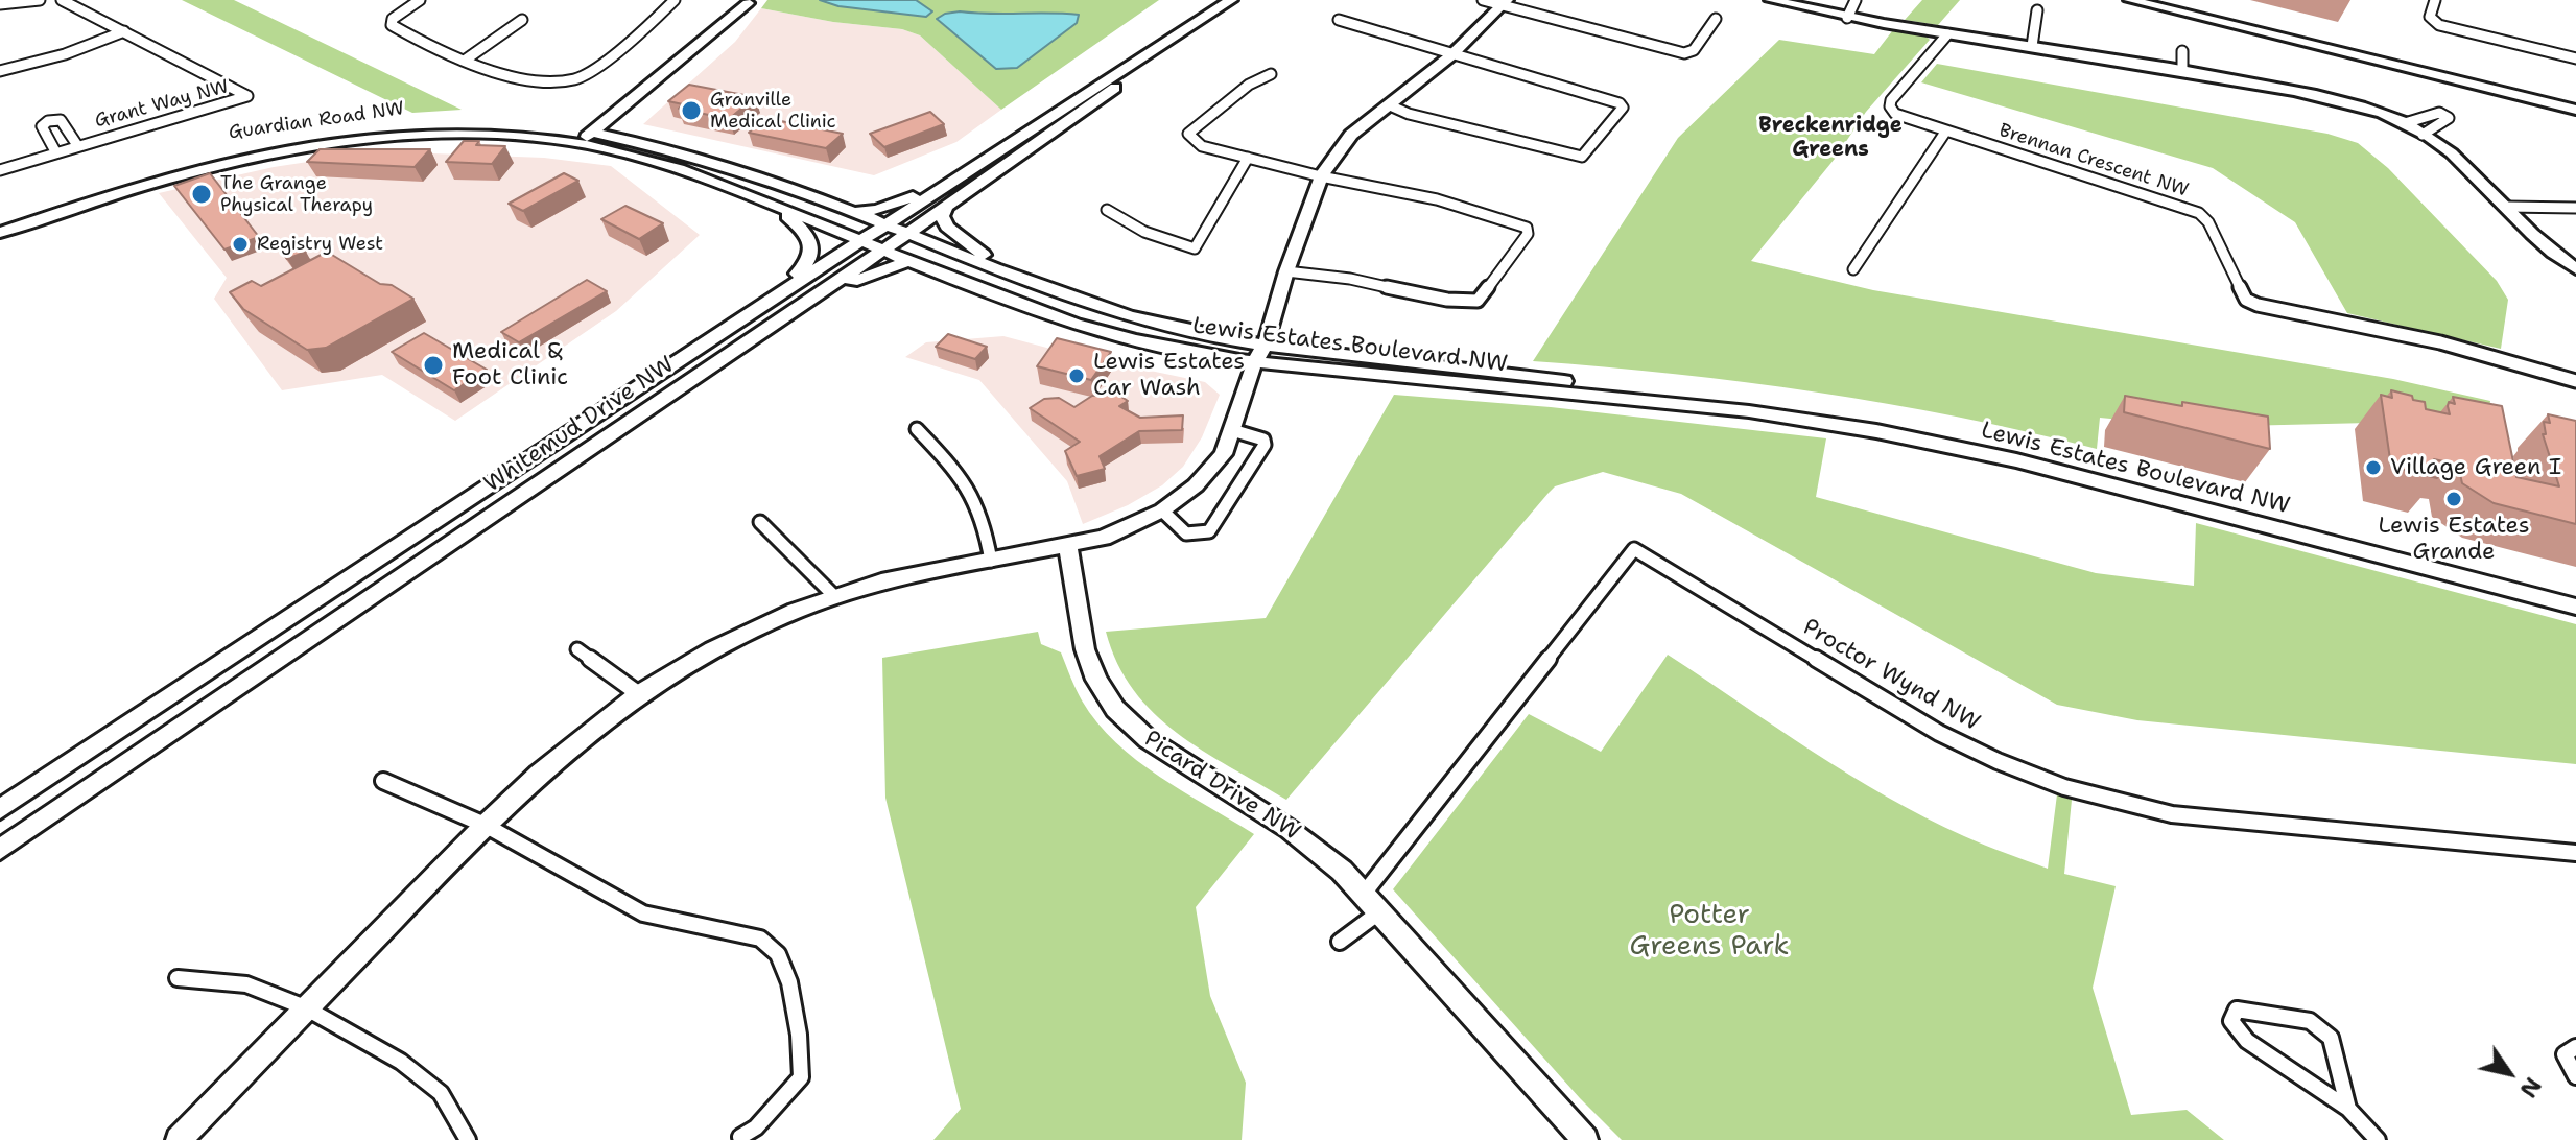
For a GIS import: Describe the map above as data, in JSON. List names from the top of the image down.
{
  "streets": {
    "main road": [
      "Guardian Road NW",
      "Lewis Estates Boulevard NW",
      "Whitemud Drive NW",
      "Picard Drive NW"
    ],
    "street": ["Grant Way NW", "Brennan Crescent NW", "Proctor Wynd NW"]
  },
  "crossings": [
    ["Guardian Road NW", "Lewis Estates Boulevard NW"],
    ["Guardian Road NW", "Whitemud Drive NW"],
    ["Lewis Estates Boulevard NW", "Whitemud Drive NW"],
    ["Proctor Wynd NW", "Picard Drive NW"]
  ],
  "districts": ["Breckenridge Greens"],
  "parks": ["Potter Greens Park"],
  "places": [
    "Granville Medical Clinic",
    "The Grange Physical Therapy",
    "Registry West",
    "Medical & Foot Clinic",
    "Lewis Estates Car Wash",
    "Village Green I",
    "Lewis Estates Grande"
  ],
  "north": "bottom right"
}
